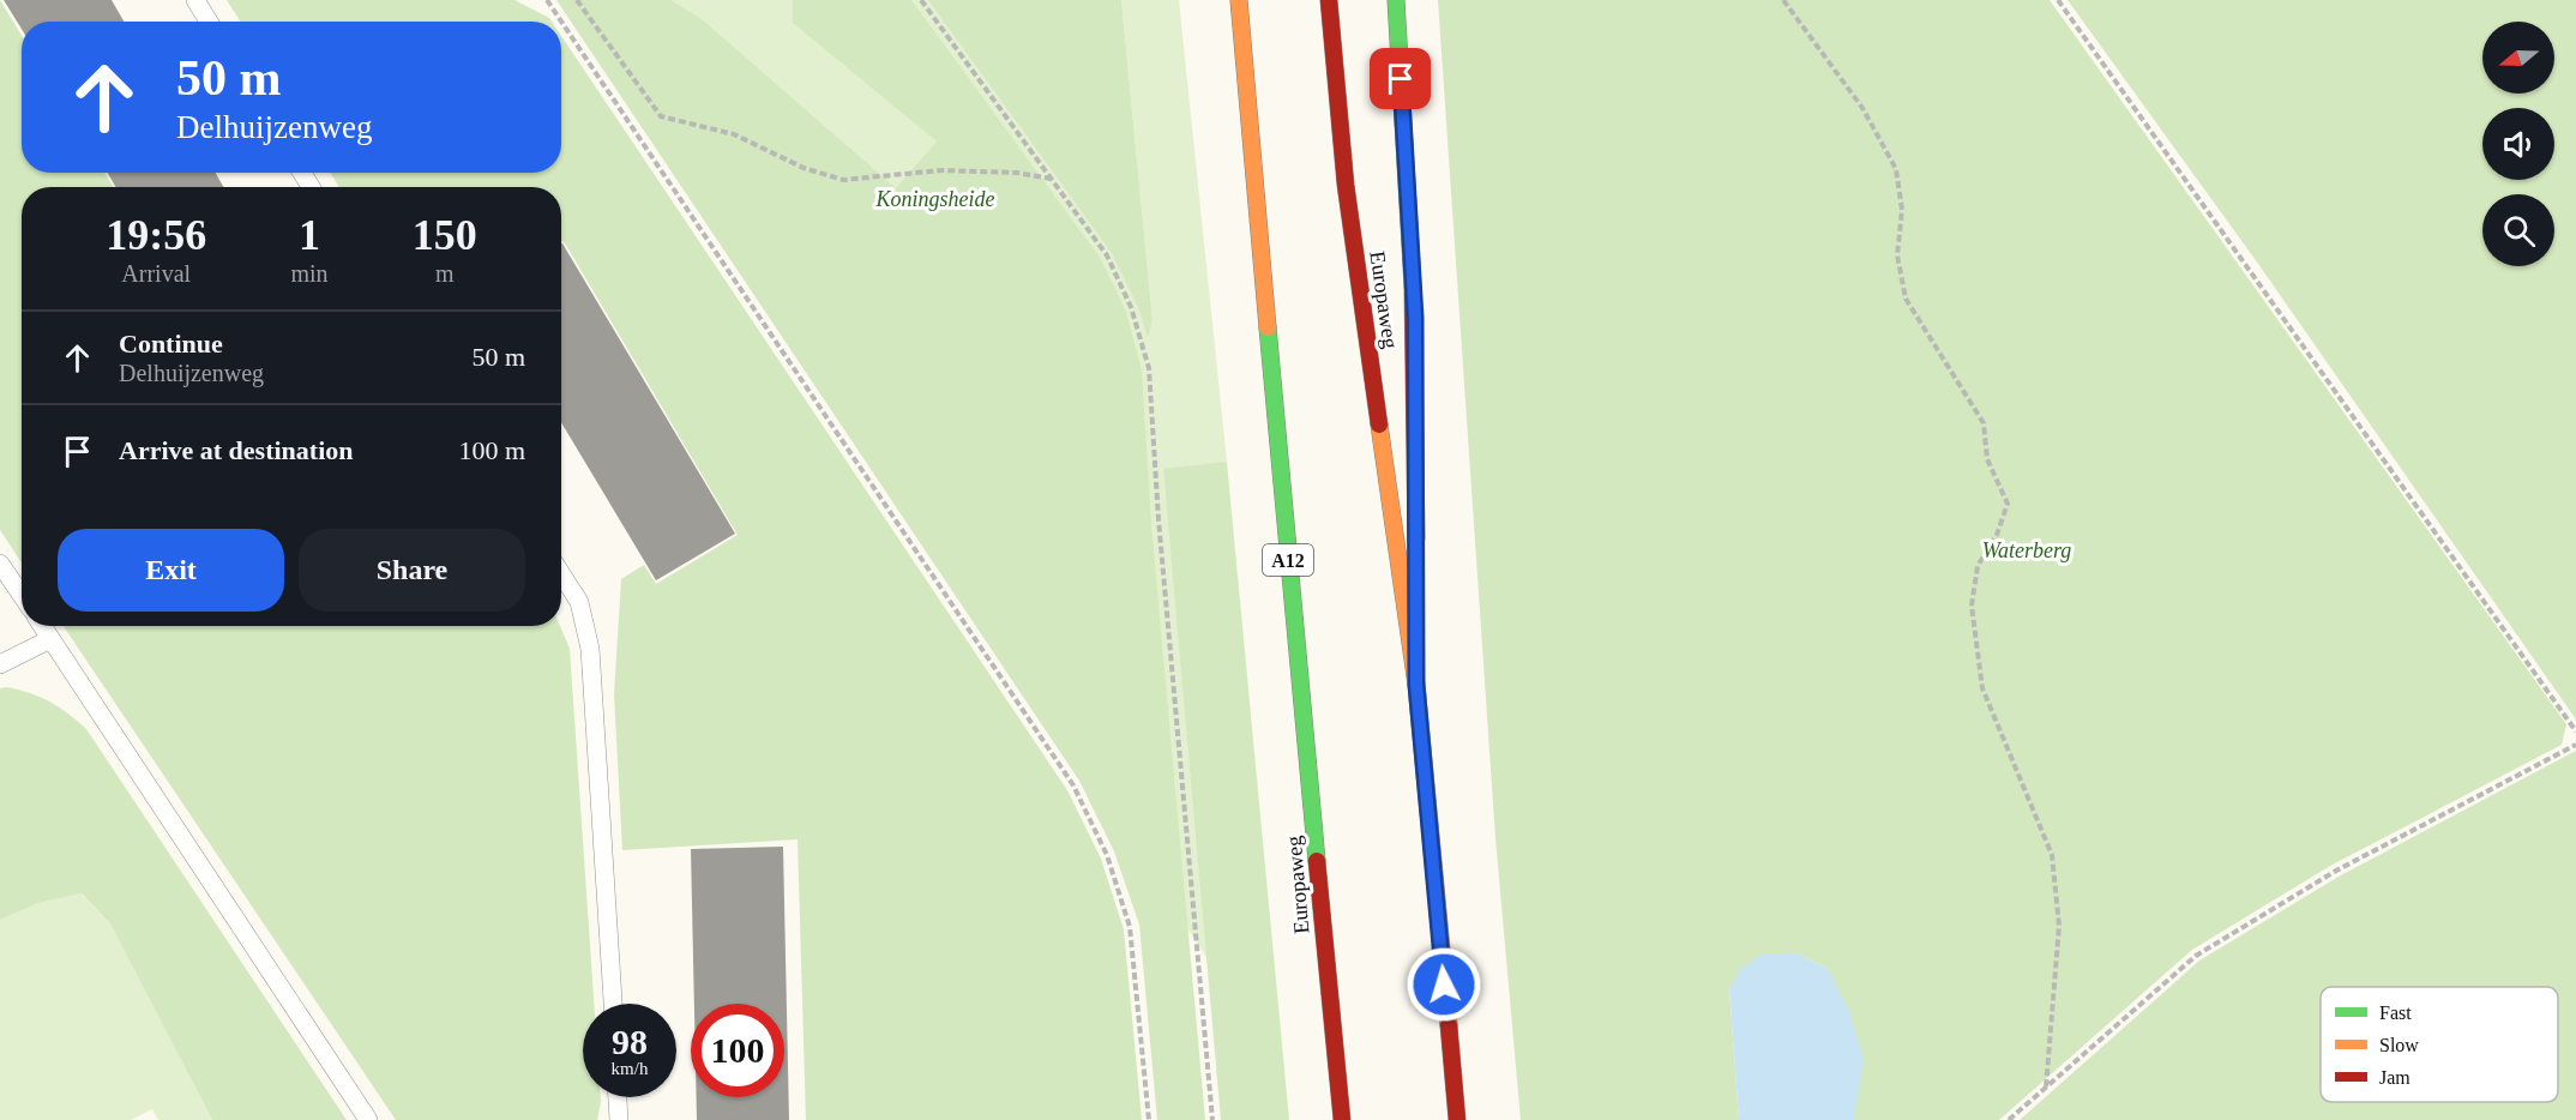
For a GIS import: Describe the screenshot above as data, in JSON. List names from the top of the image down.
{
  "streets": {
    "highway": ["Europaweg", "A12"]
  },
  "parks": ["Koningsheide", "Waterberg"],
  "legend": ["Fast", "Slow", "Jam"],
  "north": "left",
  "page": {
    "turn": ["50 m", "Delhuijzenweg"],
    "eta": [
      "19:56",
      "Arrival",
      "1",
      "min",
      "150",
      "m"
    ],
    "list": [
      {
        "name": "Continue",
        "note": "Delhuijzenweg",
        "value": "50 m"
      },
      {
        "name": "Arrive at destination",
        "value": "100 m"
      }
    ],
    "buttons": ["Exit", "Share"],
    "speed": "98 km/h",
    "limit": "100"
  }
}
